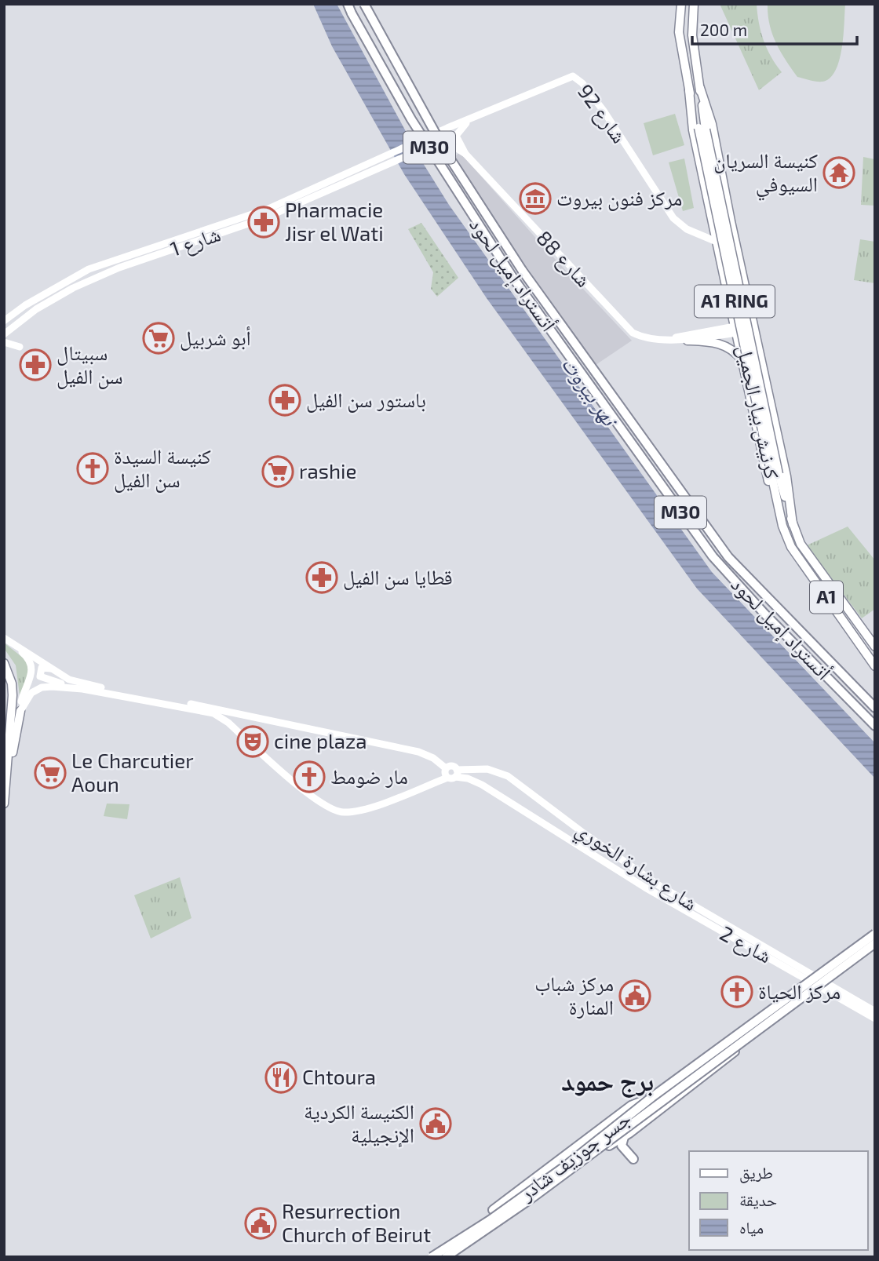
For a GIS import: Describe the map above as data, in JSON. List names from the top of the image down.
{
  "streets": {
    "highway": [
      "M30",
      "أتستراد إميل لحود",
      "A1 RING",
      "كرنيش بيار الجميل",
      "A1",
      "جسر جوزيف شادر"
    ],
    "main road": [
      "شارع 92",
      "شارع 1",
      "شارع 88",
      "شارع بشارة الخوري",
      "شارع 2"
    ]
  },
  "crossings": [
    ["شارع بشارة الخوري", "شارع 2"]
  ],
  "districts": ["برج حموﺪ"],
  "water": ["نهر بيروت"],
  "places": {
    "temple": ["كنيسة السريان السيوفي"],
    "museum": ["مركز فنون بيروت"],
    "pharmacy": [
      "Pharmacie Jisr el Wati",
      "سبيتال سن الفيل",
      "باستور سن الفيل",
      "قطايا سن الفيل"
    ],
    "supermarket": ["أبو شربيل", "rashie", "Le Charcutier Aoun"],
    "church": ["كنيسة السيدة سن الفيل", "مار ضومط", "مركز الحياة"],
    "theatre": ["cine plaza"],
    "public building": ["مركز شباب المنارة", "الكنيسة الكردية الإنجيلية", "Resurrection Church of Beirut"],
    "restaurant": ["Chtoura"]
  },
  "legend": ["طريق", "حديقة", "مياه"],
  "scale_bar": "200 m"
}
